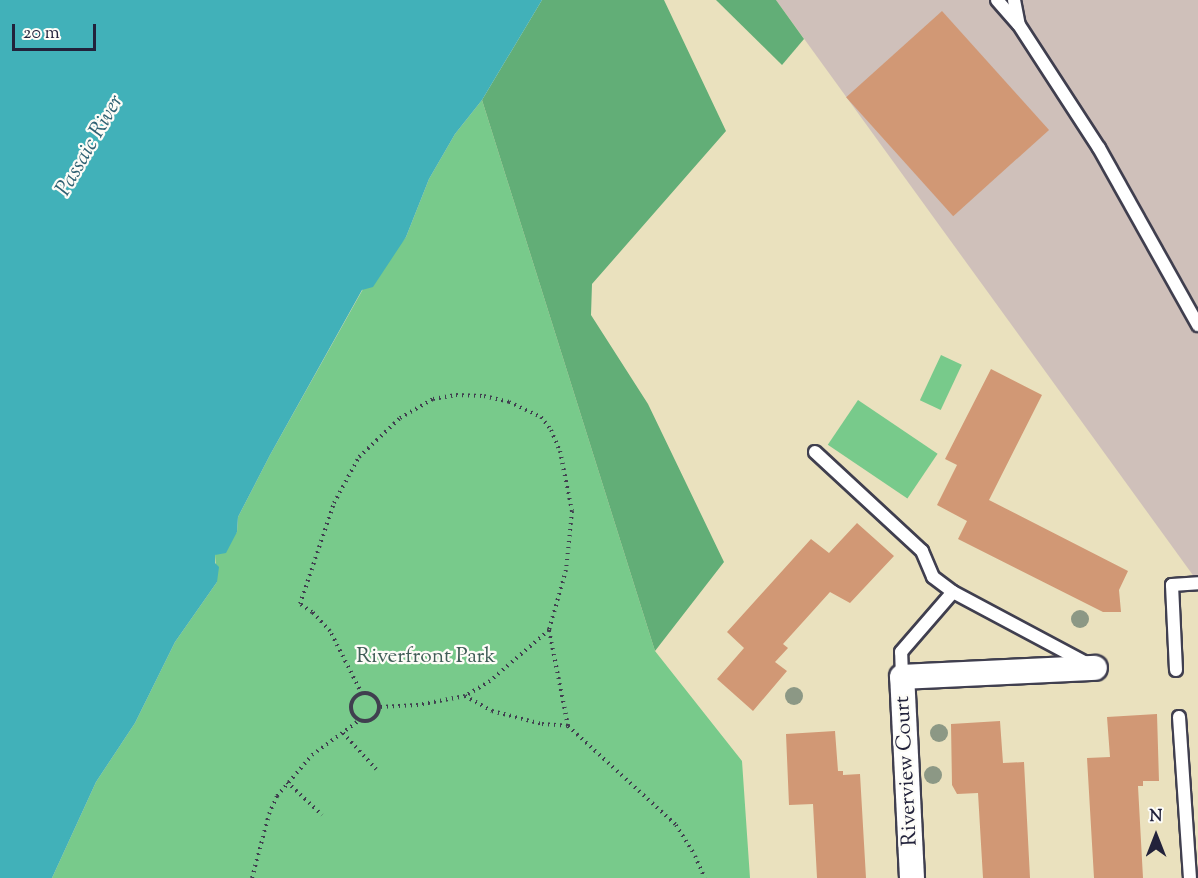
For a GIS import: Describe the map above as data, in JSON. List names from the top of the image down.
{
  "streets": {
    "street": ["Riverview Court"]
  },
  "water": ["Passaic River"],
  "parks": ["Riverfront Park"],
  "scale_bar": "20 m",
  "north": "top"
}
